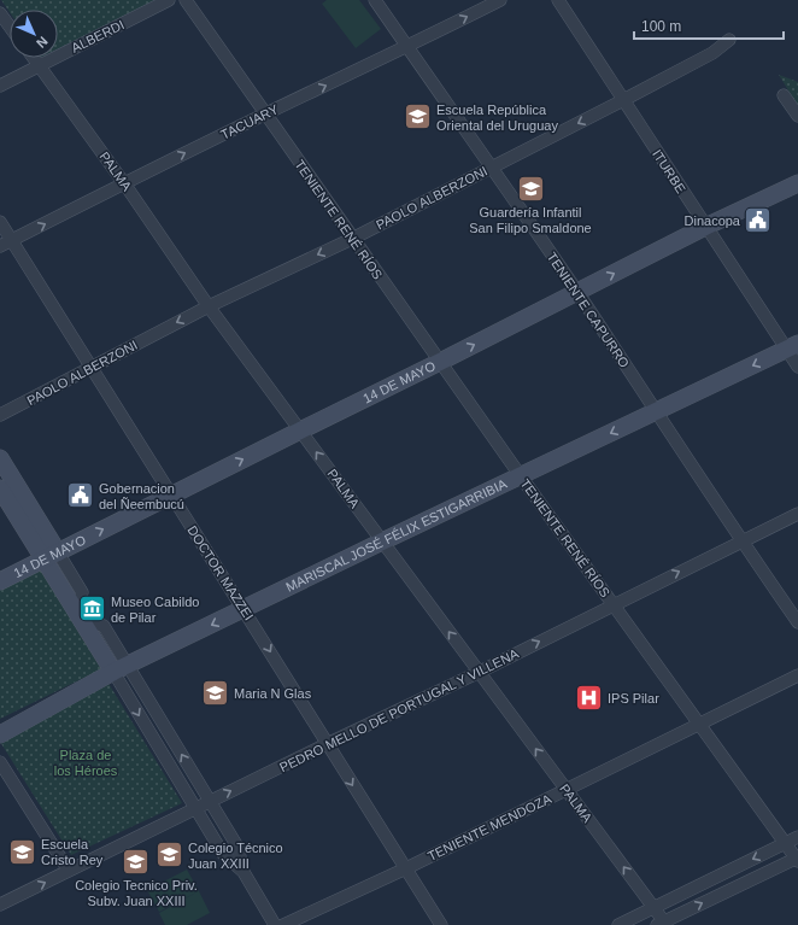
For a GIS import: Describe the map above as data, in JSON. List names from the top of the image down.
{
  "streets": {
    "main road": ["14 DE MAYO", "MARISCAL JOSÉ FÉLIX ESTIGARRIBIA"],
    "street": [
      "ALBERDI",
      "TACUARY",
      "PALMA",
      "ITURBE",
      "PAOLO ALBERZONI",
      "TENIENTE RENÉ RÍOS",
      "TENIENTE CAPURRO",
      "DOCTOR MAZZEI",
      "PEDRO MELLO DE PORTUGAL Y VILLENA",
      "TENIENTE MENDOZA"
    ]
  },
  "crossings": [
    ["ALBERDI", "PALMA"],
    ["TACUARY", "PALMA"],
    ["TACUARY", "TENIENTE RENÉ RÍOS"],
    ["TACUARY", "TENIENTE CAPURRO"],
    ["TACUARY", "DOCTOR MAZZEI"],
    ["PALMA", "PAOLO ALBERZONI"],
    ["PALMA", "14 DE MAYO"],
    ["PALMA", "MARISCAL JOSÉ FÉLIX ESTIGARRIBIA"],
    ["PALMA", "PEDRO MELLO DE PORTUGAL Y VILLENA"],
    ["PALMA", "TENIENTE MENDOZA"],
    ["ITURBE", "PAOLO ALBERZONI"],
    ["ITURBE", "14 DE MAYO"],
    ["ITURBE", "MARISCAL JOSÉ FÉLIX ESTIGARRIBIA"],
    ["PAOLO ALBERZONI", "TENIENTE RENÉ RÍOS"],
    ["PAOLO ALBERZONI", "TENIENTE CAPURRO"],
    ["PAOLO ALBERZONI", "DOCTOR MAZZEI"],
    ["TENIENTE RENÉ RÍOS", "14 DE MAYO"],
    ["TENIENTE RENÉ RÍOS", "MARISCAL JOSÉ FÉLIX ESTIGARRIBIA"],
    ["TENIENTE RENÉ RÍOS", "PEDRO MELLO DE PORTUGAL Y VILLENA"],
    ["TENIENTE RENÉ RÍOS", "TENIENTE MENDOZA"],
    ["TENIENTE CAPURRO", "14 DE MAYO"],
    ["TENIENTE CAPURRO", "MARISCAL JOSÉ FÉLIX ESTIGARRIBIA"],
    ["TENIENTE CAPURRO", "PEDRO MELLO DE PORTUGAL Y VILLENA"],
    ["14 DE MAYO", "DOCTOR MAZZEI"],
    ["MARISCAL JOSÉ FÉLIX ESTIGARRIBIA", "DOCTOR MAZZEI"],
    ["DOCTOR MAZZEI", "PEDRO MELLO DE PORTUGAL Y VILLENA"],
    ["DOCTOR MAZZEI", "TENIENTE MENDOZA"]
  ],
  "one_way": [
    "TACUARY",
    "PALMA",
    "PAOLO ALBERZONI",
    "14 DE MAYO",
    "MARISCAL JOSÉ FÉLIX ESTIGARRIBIA",
    "DOCTOR MAZZEI",
    "PEDRO MELLO DE PORTUGAL Y VILLENA"
  ],
  "parks": ["Plaza de los Héroes"],
  "places": {
    "school or university": [
      "Escuela República Oriental del Uruguay",
      "Guardería Infantil San Filipo Smaldone",
      "Maria N Glas",
      "Escuela Cristo Rey",
      "Colegio Técnico Juan XXIII",
      "Colegio Tecnico Priv. Subv. Juan XXIII"
    ],
    "public building": ["Dinacopa", "Gobernacion del Ñeembucú"],
    "museum": ["Museo Cabildo de Pilar"],
    "hospital": ["IPS Pilar"]
  },
  "scale_bar": "100 m",
  "north": "bottom right"
}
